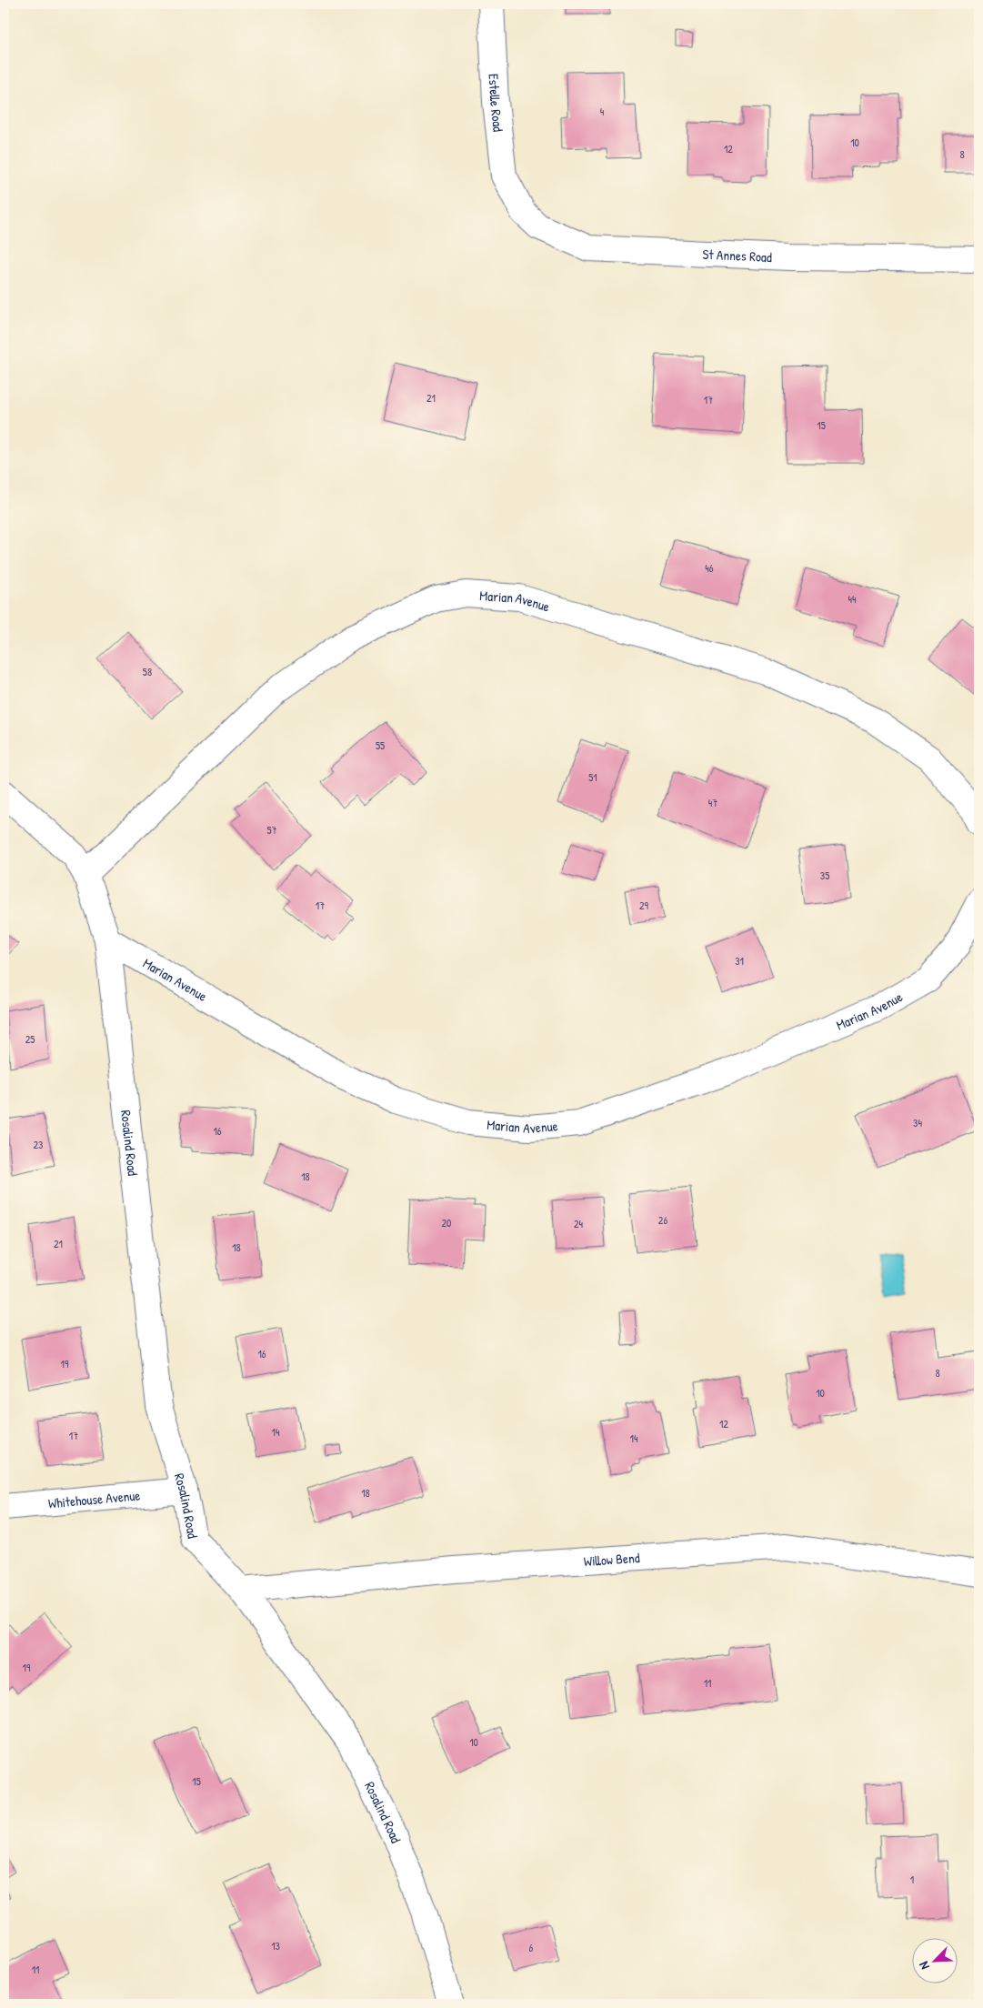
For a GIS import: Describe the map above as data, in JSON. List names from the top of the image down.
{
  "streets": {
    "street": [
      "Estelle Road",
      "St Annes Road",
      "Marian Avenue",
      "Rosalind Road",
      "Whitehouse Avenue",
      "Willow Bend"
    ]
  },
  "crossings": [
    ["Estelle Road", "St Annes Road"],
    ["Marian Avenue", "Rosalind Road"],
    ["Rosalind Road", "Whitehouse Avenue"],
    ["Rosalind Road", "Willow Bend"]
  ],
  "house_numbers": [
    "4",
    "10",
    "12",
    "8",
    "21",
    "17",
    "15",
    "46",
    "44",
    "58",
    "55",
    "51",
    "47",
    "57",
    "35",
    "17",
    "29",
    "31",
    "25",
    "34",
    "16",
    "23",
    "18",
    "26",
    "20",
    "24",
    "21",
    "18",
    "16",
    "19",
    "8",
    "10",
    "12",
    "14",
    "17",
    "14",
    "18",
    "19",
    "11",
    "10",
    "15",
    "1",
    "13",
    "6",
    "11"
  ],
  "north": "bottom left"
}
